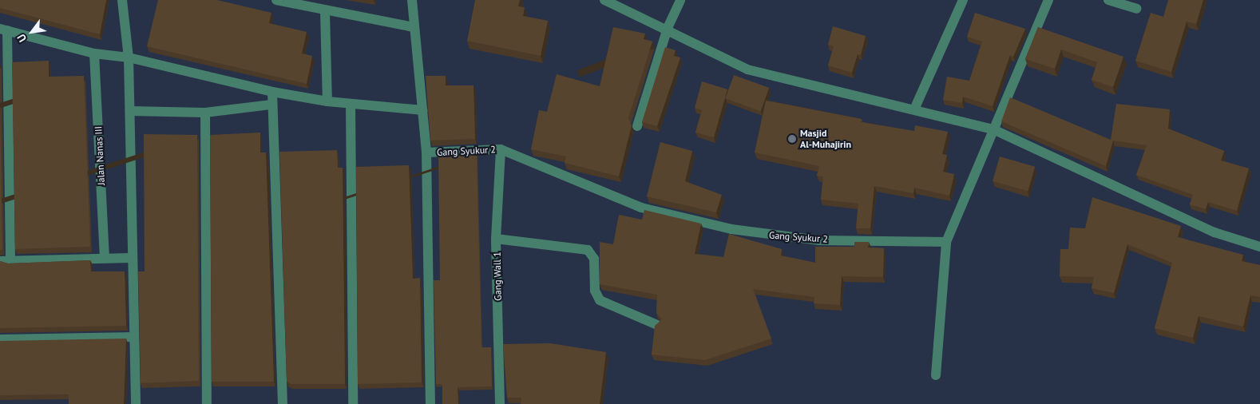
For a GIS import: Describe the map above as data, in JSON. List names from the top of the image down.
{
  "streets": {
    "street": ["Gang Syukur 2", "Jalan Nanas III", "Gang Wall 1"]
  },
  "crossings": [
    ["Gang Syukur 2", "Gang Wall 1"]
  ],
  "places": ["Masjid Al-Muhajirin"],
  "north": "bottom left"
}
